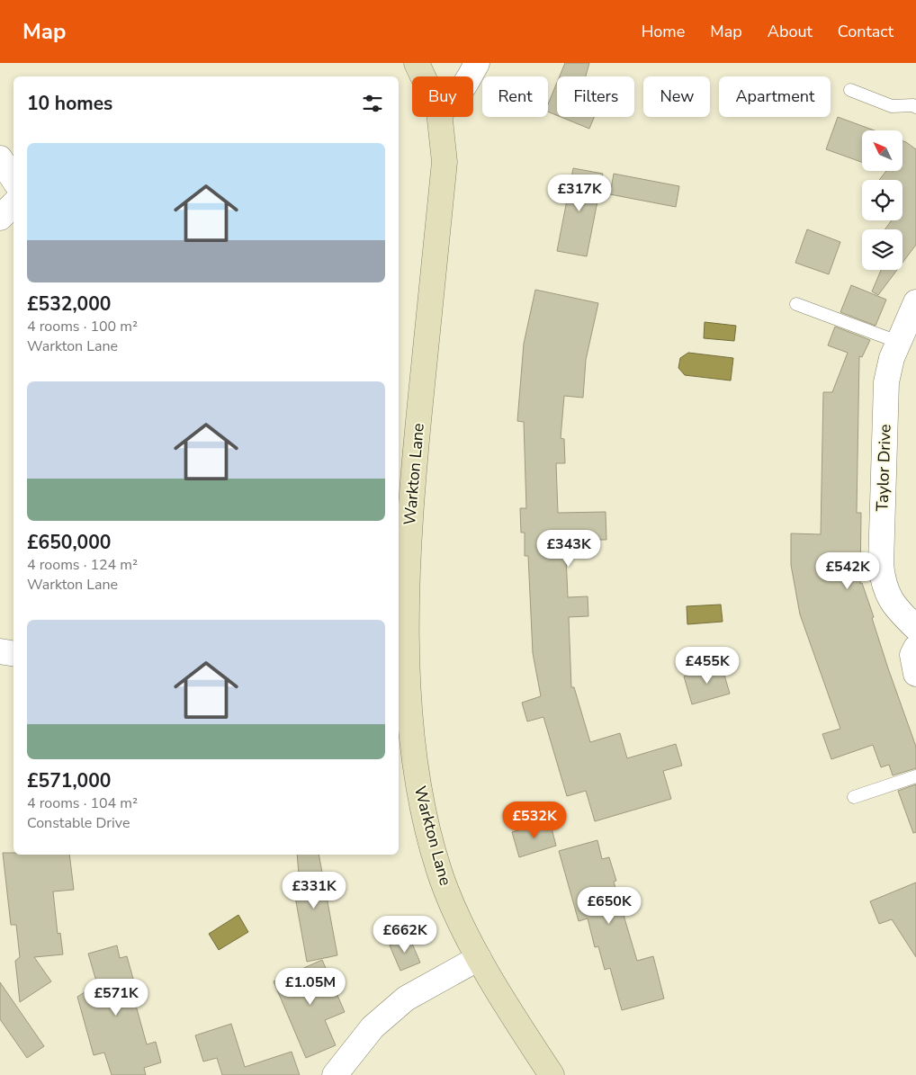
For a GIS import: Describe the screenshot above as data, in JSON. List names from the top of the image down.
{
  "streets": {
    "street": ["Taylor Drive", "Warkton Lane"]
  },
  "north": "top left",
  "page": {
    "header": "Map",
    "nav": [
      "Home",
      "Map",
      "About",
      "Contact"
    ],
    "chip": [
      "Buy",
      "Rent",
      "Filters",
      "New",
      "Apartment"
    ],
    "heading": "10 homes",
    "list": [
      {
        "name": "£532,000",
        "note": "4 rooms · 100 m² · Warkton Lane"
      },
      {
        "name": "£650,000",
        "note": "4 rooms · 124 m² · Warkton Lane"
      },
      {
        "name": "£571,000",
        "note": "4 rooms · 104 m² · Constable Drive"
      }
    ],
    "price": [
      "£317K",
      "£343K",
      "£542K",
      "£455K",
      "£532K",
      "£331K",
      "£650K",
      "£662K",
      "£1.05M",
      "£571K"
    ]
  }
}
